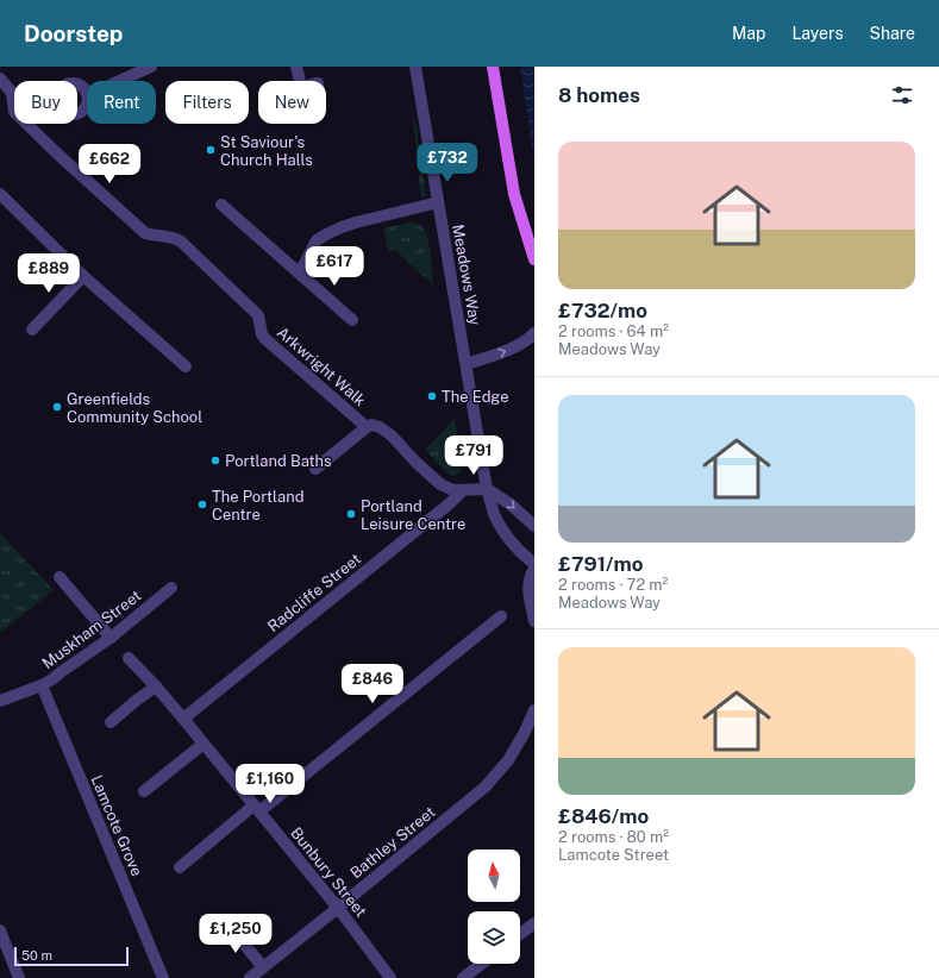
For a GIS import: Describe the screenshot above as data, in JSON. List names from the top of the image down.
{
  "streets": {
    "street": [
      "Meadows Way",
      "Arkwright Walk",
      "Radcliffe Street",
      "Muskham Street",
      "Lamcote Grove",
      "Bathley Street",
      "Bunbury Street"
    ]
  },
  "crossings": [
    ["Meadows Way", "Arkwright Walk"],
    ["Arkwright Walk", "Radcliffe Street"],
    ["Radcliffe Street", "Bunbury Street"],
    ["Muskham Street", "Lamcote Grove"],
    ["Bathley Street", "Bunbury Street"]
  ],
  "places": [
    "St Saviour's Church Halls",
    "The Edge",
    "Greenfields Community School",
    "Portland Baths",
    "The Portland Centre",
    "Portland Leisure Centre"
  ],
  "scale_bar": "50 m",
  "north": "top",
  "page": {
    "header": "Doorstep",
    "nav": ["Map", "Layers", "Share"],
    "heading": "8 homes",
    "chip": [
      "Buy",
      "Rent",
      "Filters",
      "New"
    ],
    "list": [
      {
        "name": "£732/mo",
        "note": "2 rooms · 64 m² · Meadows Way"
      },
      {
        "name": "£791/mo",
        "note": "2 rooms · 72 m² · Meadows Way"
      },
      {
        "name": "£846/mo",
        "note": "2 rooms · 80 m² · Lamcote Street"
      }
    ],
    "price": [
      "£732",
      "£662",
      "£617",
      "£889",
      "£791",
      "£846",
      "£1,160",
      "£1,250"
    ],
    "scale": "50 m"
  }
}
